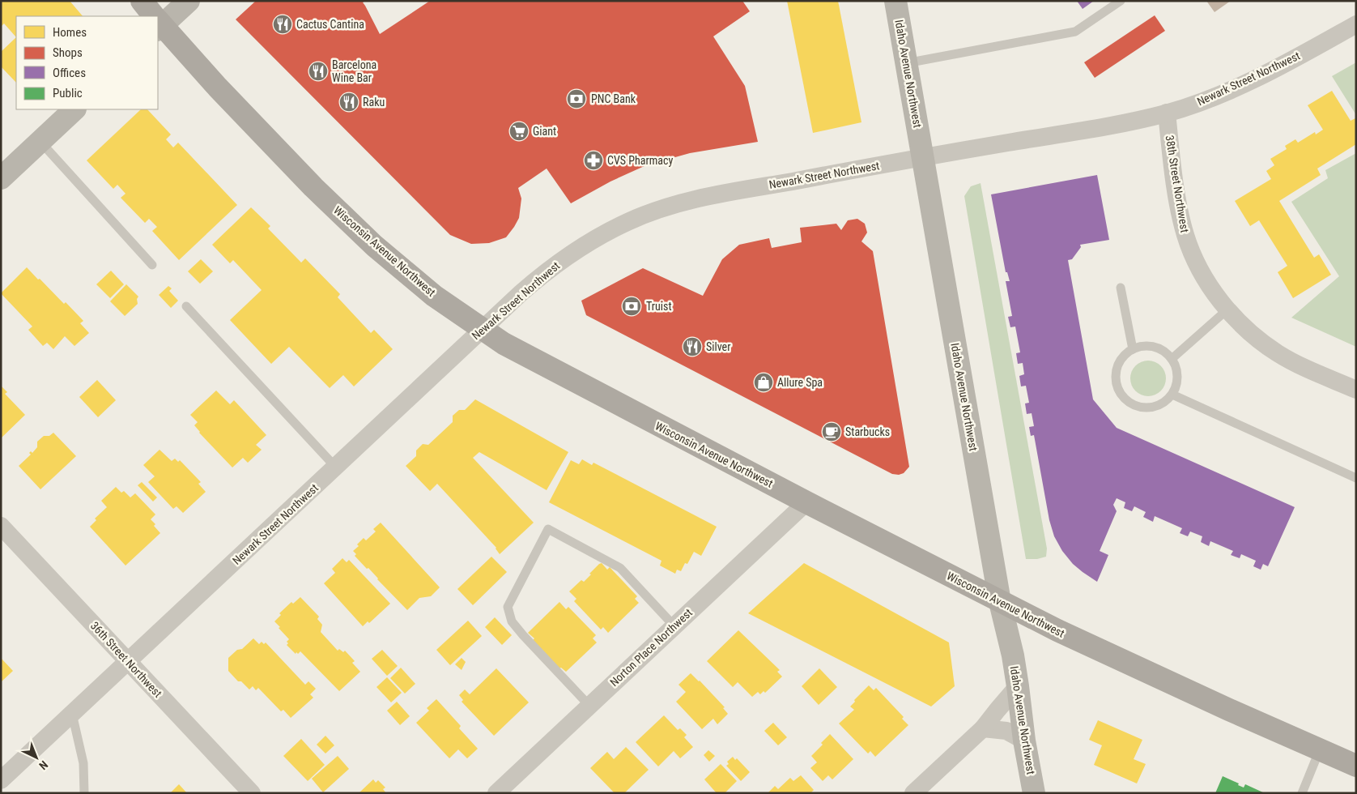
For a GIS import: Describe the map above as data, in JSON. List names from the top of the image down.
{
  "streets": {
    "main road": ["Wisconsin Avenue Northwest"],
    "street": [
      "Idaho Avenue Northwest",
      "Newark Street Northwest",
      "38th Street Northwest",
      "Norton Place Northwest",
      "36th Street Northwest"
    ]
  },
  "crossings": [
    ["Idaho Avenue Northwest", "Newark Street Northwest"],
    ["Idaho Avenue Northwest", "Wisconsin Avenue Northwest"],
    ["Newark Street Northwest", "38th Street Northwest"],
    ["Newark Street Northwest", "Wisconsin Avenue Northwest"],
    ["Newark Street Northwest", "36th Street Northwest"],
    ["Wisconsin Avenue Northwest", "Norton Place Northwest"]
  ],
  "places": {
    "restaurant": [
      "Cactus Cantina",
      "Barcelona Wine Bar",
      "Raku",
      "Silver"
    ],
    "bank": ["PNC Bank", "Truist"],
    "supermarket": ["Giant"],
    "pharmacy": ["CVS Pharmacy"],
    "shop": ["Allure Spa"],
    "cafe": ["Starbucks"]
  },
  "legend": [
    "Homes",
    "Shops",
    "Offices",
    "Public"
  ],
  "north": "bottom right"
}
